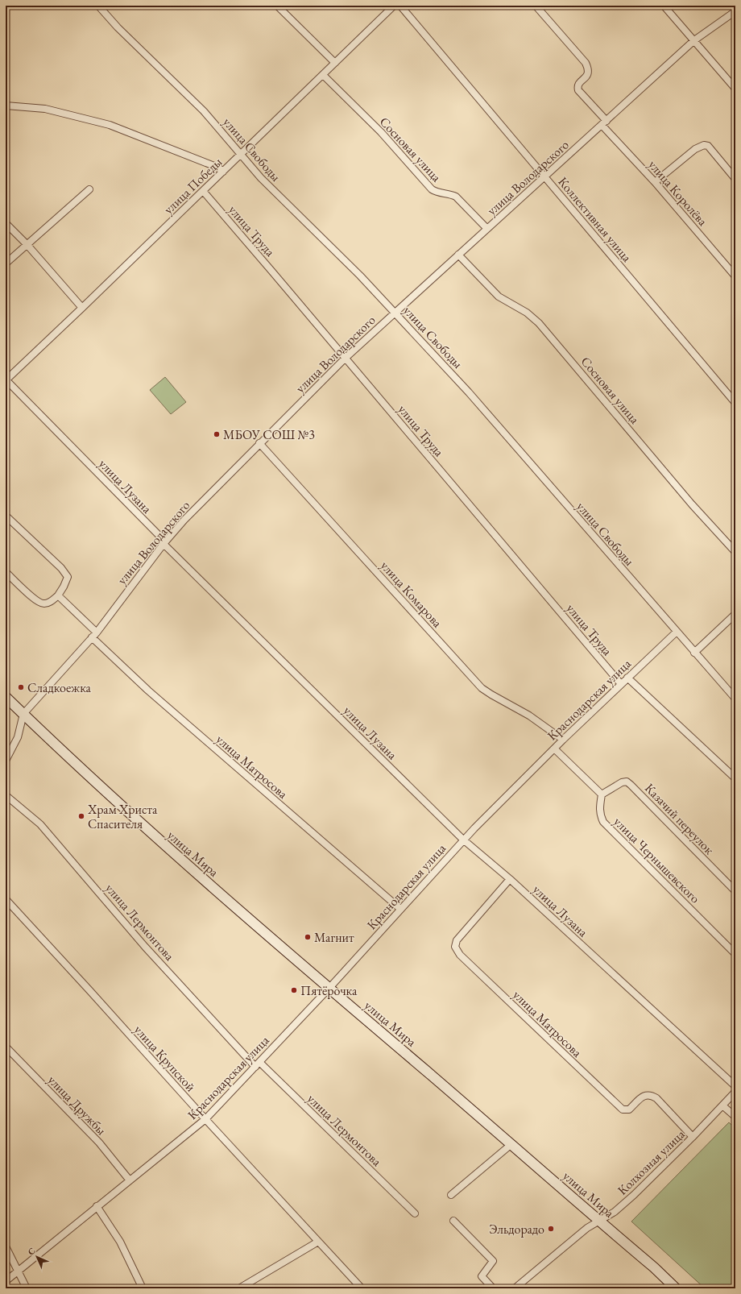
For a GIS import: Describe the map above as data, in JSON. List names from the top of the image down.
{
  "streets": {
    "main road": ["улица Мира"],
    "street": [
      "улица Свободы",
      "Сосновая улица",
      "улица Володарского",
      "улица Победы",
      "улица Королёва",
      "Коллективная улица",
      "улица Труда",
      "улица Лузана",
      "улица Комарова",
      "Краснодарская улица",
      "улица Матросова",
      "Казачий переулок",
      "улица Чернышевского",
      "улица Лермонтова",
      "улица Крупской",
      "улица Дружбы",
      "Колхозная улица"
    ]
  },
  "crossings": [
    ["улица Свободы", "улица Володарского"],
    ["улица Свободы", "улица Победы"],
    ["улица Свободы", "Краснодарская улица"],
    ["Сосновая улица", "улица Володарского"],
    ["Сосновая улица", "улица Победы"],
    ["улица Володарского", "улица Королёва"],
    ["улица Володарского", "Коллективная улица"],
    ["улица Володарского", "улица Труда"],
    ["улица Володарского", "улица Лузана"],
    ["улица Володарского", "улица Комарова"],
    ["улица Володарского", "улица Матросова"],
    ["улица Володарского", "улица Мира"],
    ["улица Победы", "улица Труда"],
    ["улица Победы", "улица Лузана"],
    ["улица Труда", "Краснодарская улица"],
    ["улица Лузана", "Краснодарская улица"],
    ["улица Лузана", "улица Матросова"],
    ["улица Комарова", "Краснодарская улица"],
    ["Краснодарская улица", "улица Матросова"],
    ["Краснодарская улица", "улица Мира"],
    ["Краснодарская улица", "улица Лермонтова"],
    ["Краснодарская улица", "улица Крупской"],
    ["Краснодарская улица", "улица Дружбы"],
    ["улица Матросова", "Колхозная улица"],
    ["Казачий переулок", "улица Чернышевского"],
    ["улица Мира", "Колхозная улица"]
  ],
  "places": [
    "МБОУ СОШ №3",
    "Сладкоежка",
    "Храм Христа Спасителя",
    "Магнит",
    "Пятёрочка",
    "Эльдорадо"
  ],
  "north": "top left"
}
